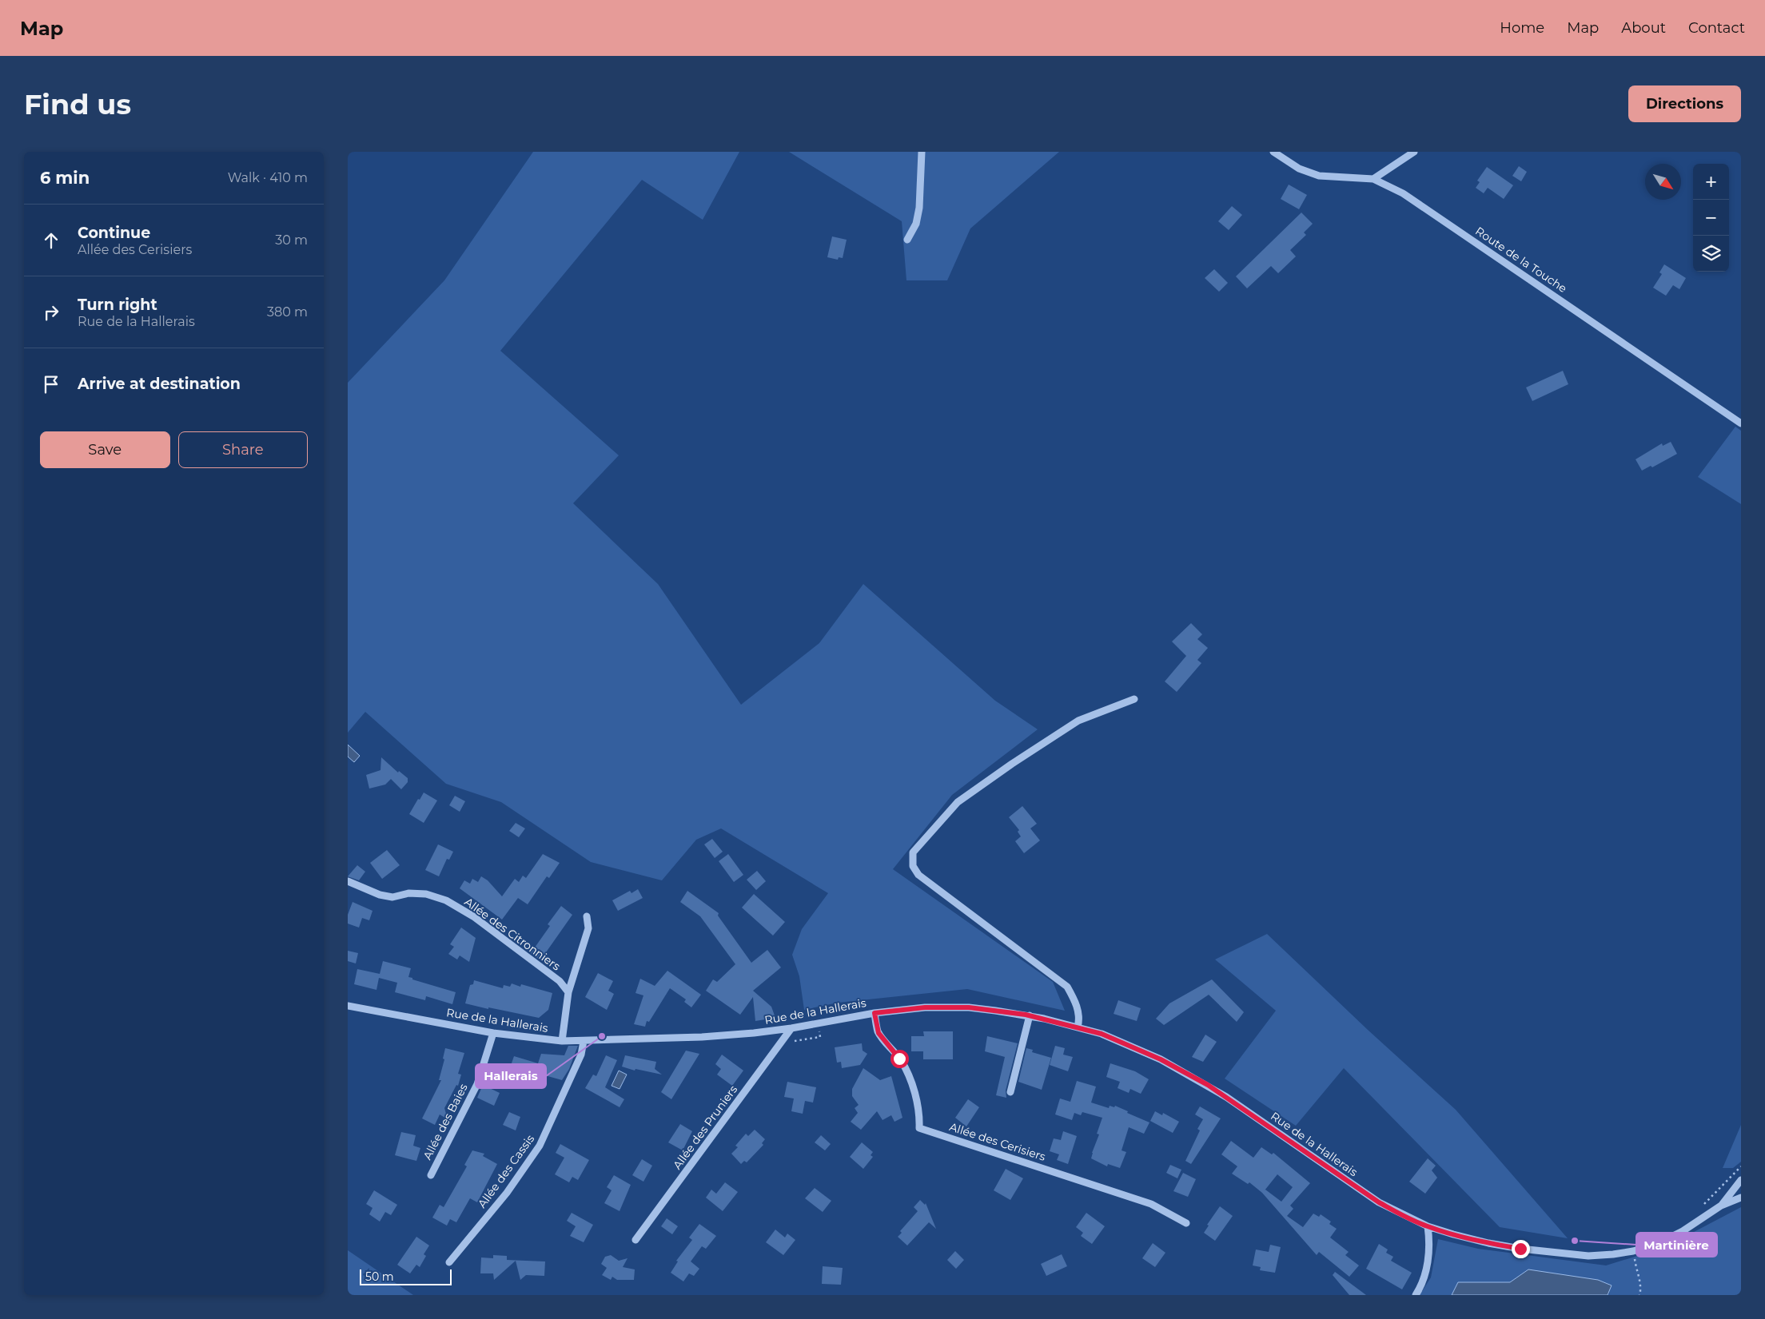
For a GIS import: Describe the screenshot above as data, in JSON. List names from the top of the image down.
{
  "streets": {
    "street": [
      "Route de la Touche",
      "Allée des Citronniers",
      "Rue de la Hallerais",
      "Allée des Baies",
      "Allée des Pruniers",
      "Allée des Cerisiers",
      "Allée des Cassis"
    ]
  },
  "crossings": [
    ["Allée des Citronniers", "Rue de la Hallerais"],
    ["Rue de la Hallerais", "Allée des Baies"],
    ["Rue de la Hallerais", "Allée des Pruniers"],
    ["Rue de la Hallerais", "Allée des Cerisiers"],
    ["Rue de la Hallerais", "Allée des Cassis"]
  ],
  "places": ["Hallerais", "Martinière"],
  "scale_bar": "50 m",
  "north": "bottom right",
  "page": {
    "header": "Map",
    "nav": [
      "Home",
      "Map",
      "About",
      "Contact"
    ],
    "buttons": [
      "Directions",
      ["Save", "Share"]
    ],
    "title": "Find us",
    "heading": ["6 min", "Walk · 410 m"],
    "map_buttons": ["+", "−"],
    "list": [
      ["Continue", "Allée des Cerisiers", "30 m"],
      ["Turn right", "Rue de la Hallerais", "380 m"],
      "Arrive at destination"
    ],
    "scale": "50 m"
  }
}
